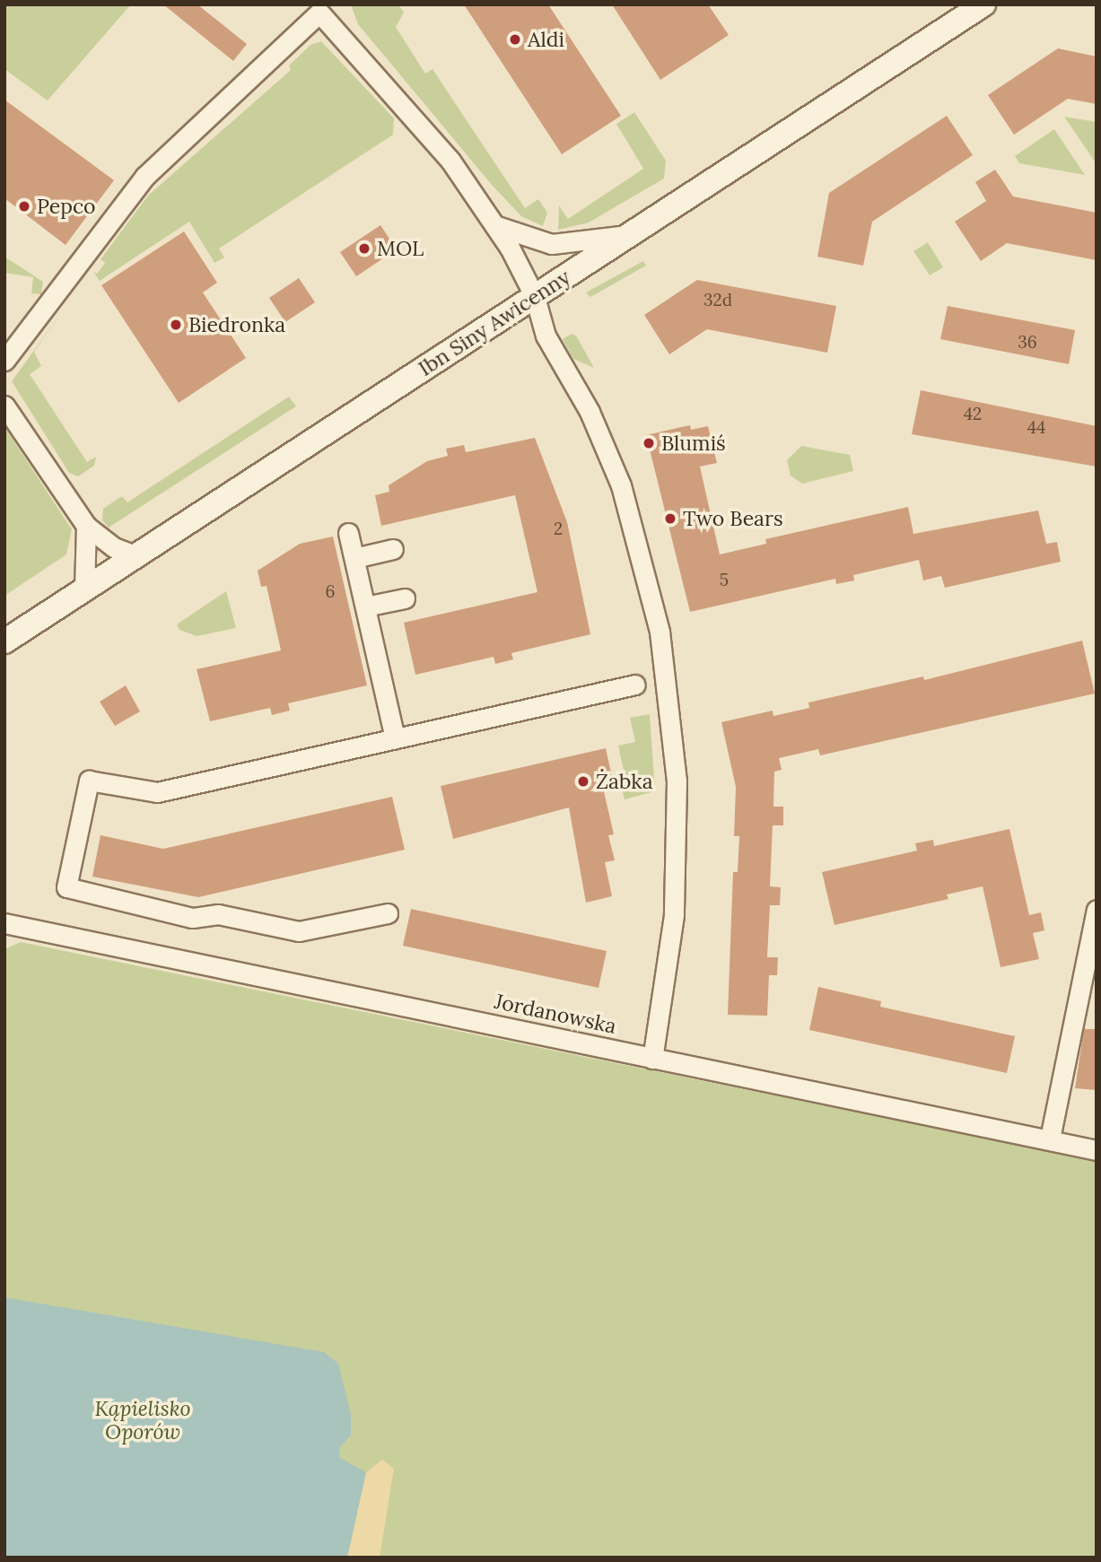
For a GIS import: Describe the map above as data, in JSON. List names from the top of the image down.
{
  "streets": {
    "street": ["Ibn Siny Awicenny", "Jordanowska"]
  },
  "parks": ["Kąpielisko Oporów"],
  "places": [
    "Aldi",
    "Pepco",
    "MOL",
    "Biedronka",
    "Blumiś",
    "Two Bears",
    "Żabka"
  ],
  "house_numbers": [
    "32d",
    "36",
    "42",
    "44",
    "2",
    "5",
    "6"
  ]
}
